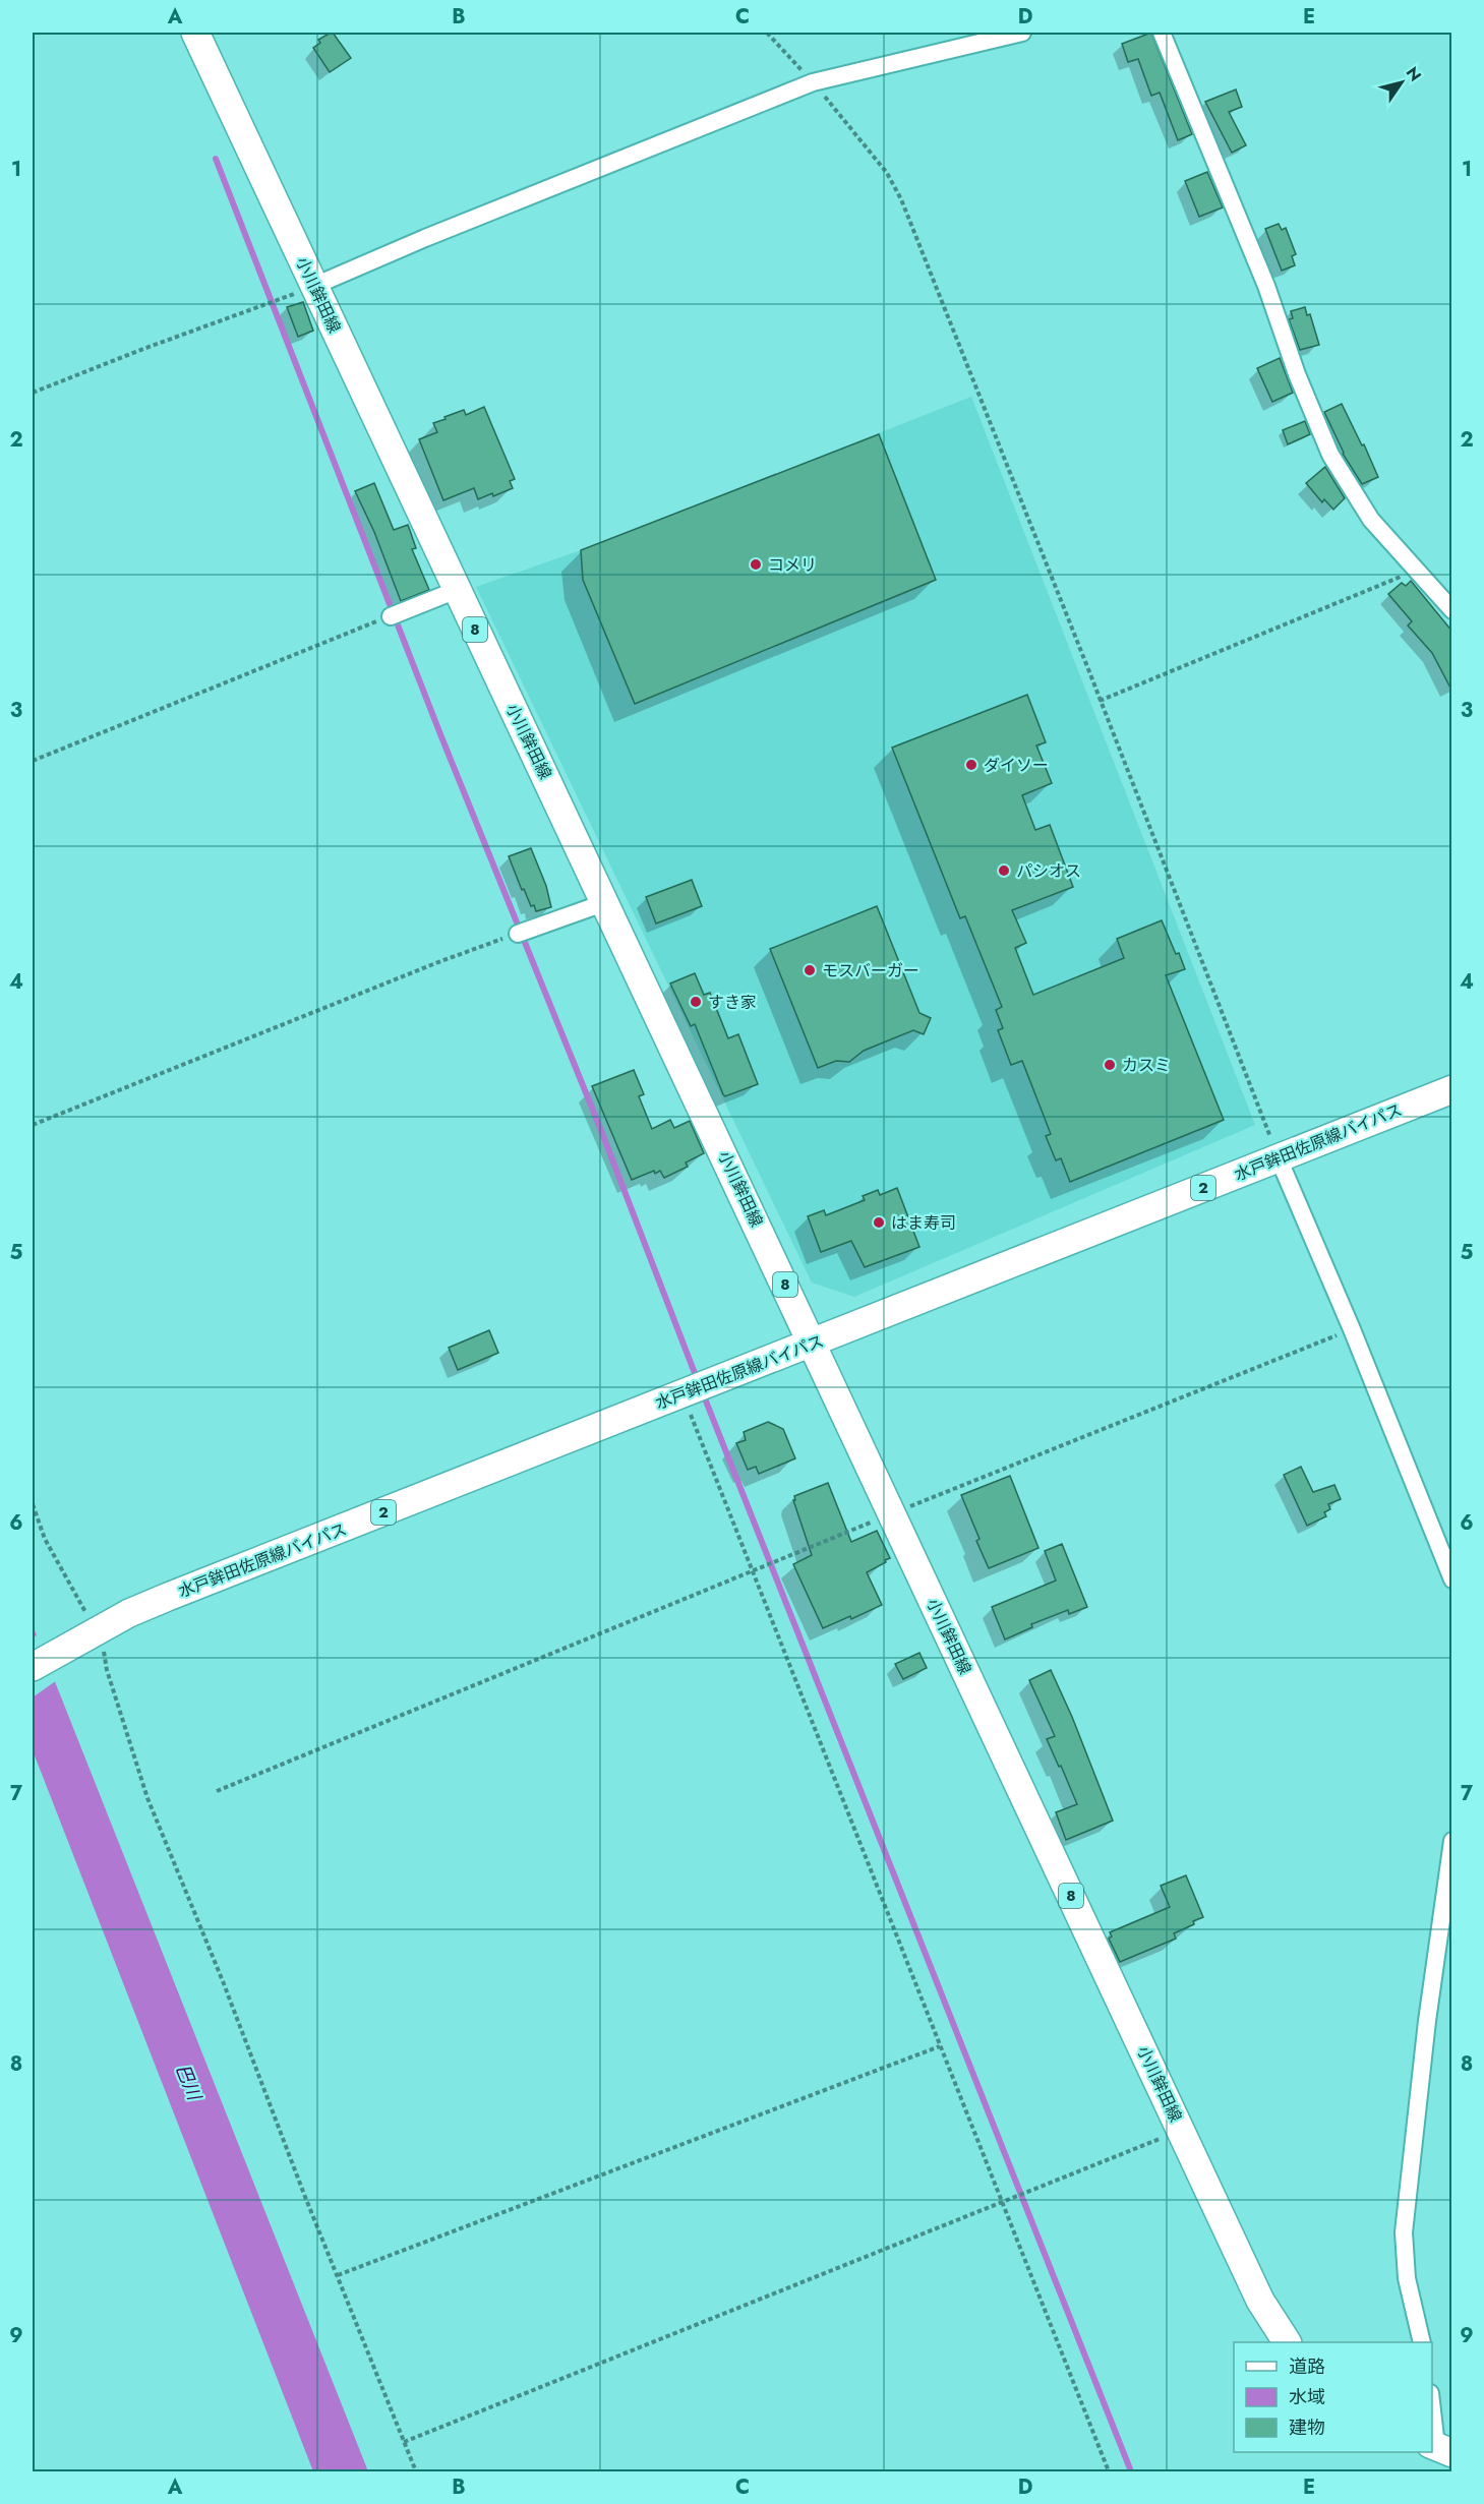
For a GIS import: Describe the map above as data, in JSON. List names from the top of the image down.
{
  "streets": {
    "main road": [
      "小川鉾田線",
      "8",
      "水戸鉾田佐原線バイパス",
      "2"
    ]
  },
  "crossings": [
    ["小川鉾田線", "水戸鉾田佐原線バイパス"]
  ],
  "water": ["巴川"],
  "places": [
    "コメリ",
    "ダイソー",
    "パシオス",
    "モスバーガー",
    "すき家",
    "カスミ",
    "はま寿司"
  ],
  "legend": ["道路", "水域", "建物"],
  "north": "top right",
  "grid": {
    "columns": [
      "A",
      "B",
      "C",
      "D",
      "E"
    ],
    "rows": [
      "1",
      "2",
      "3",
      "4",
      "5",
      "6",
      "7",
      "8",
      "9"
    ]
  }
}
